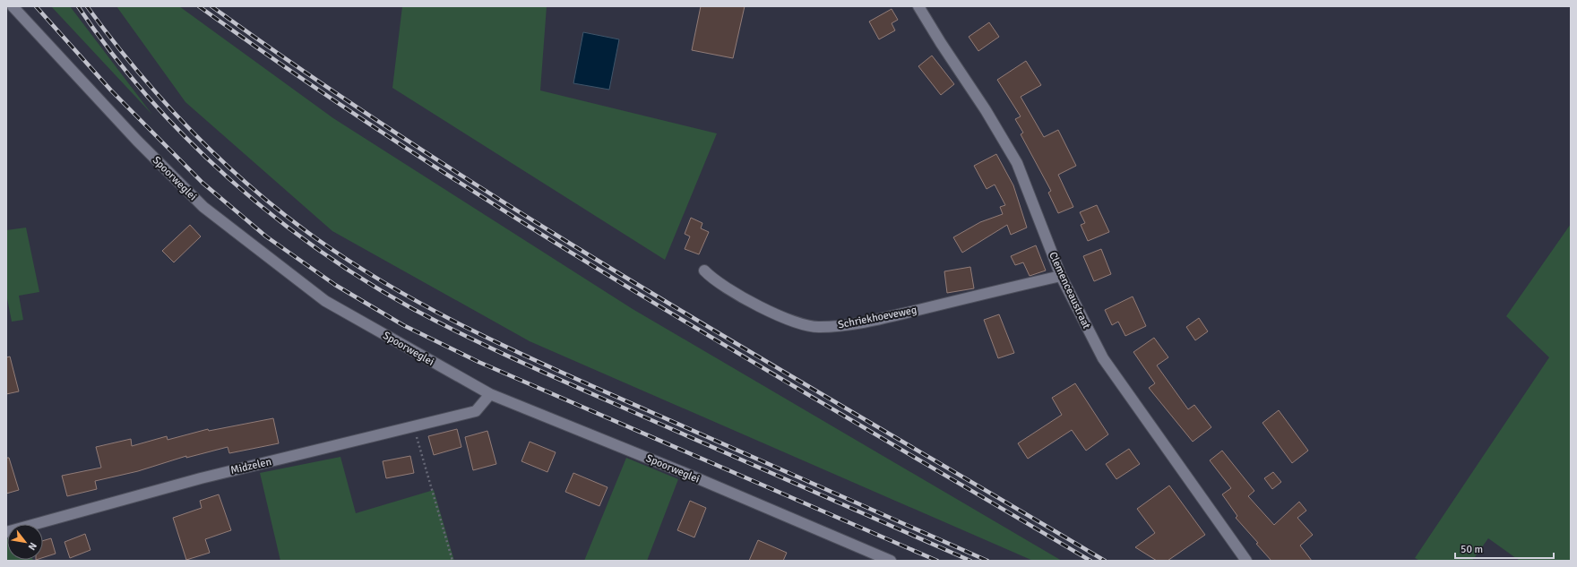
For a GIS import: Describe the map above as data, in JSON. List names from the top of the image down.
{
  "streets": {
    "street": [
      "Spoorweglei",
      "Clemenceaustraat",
      "Schriekhoeveweg",
      "Midzelen"
    ]
  },
  "crossings": [
    ["Spoorweglei", "Midzelen"],
    ["Clemenceaustraat", "Schriekhoeveweg"]
  ],
  "scale_bar": "50 m",
  "north": "bottom right"
}
